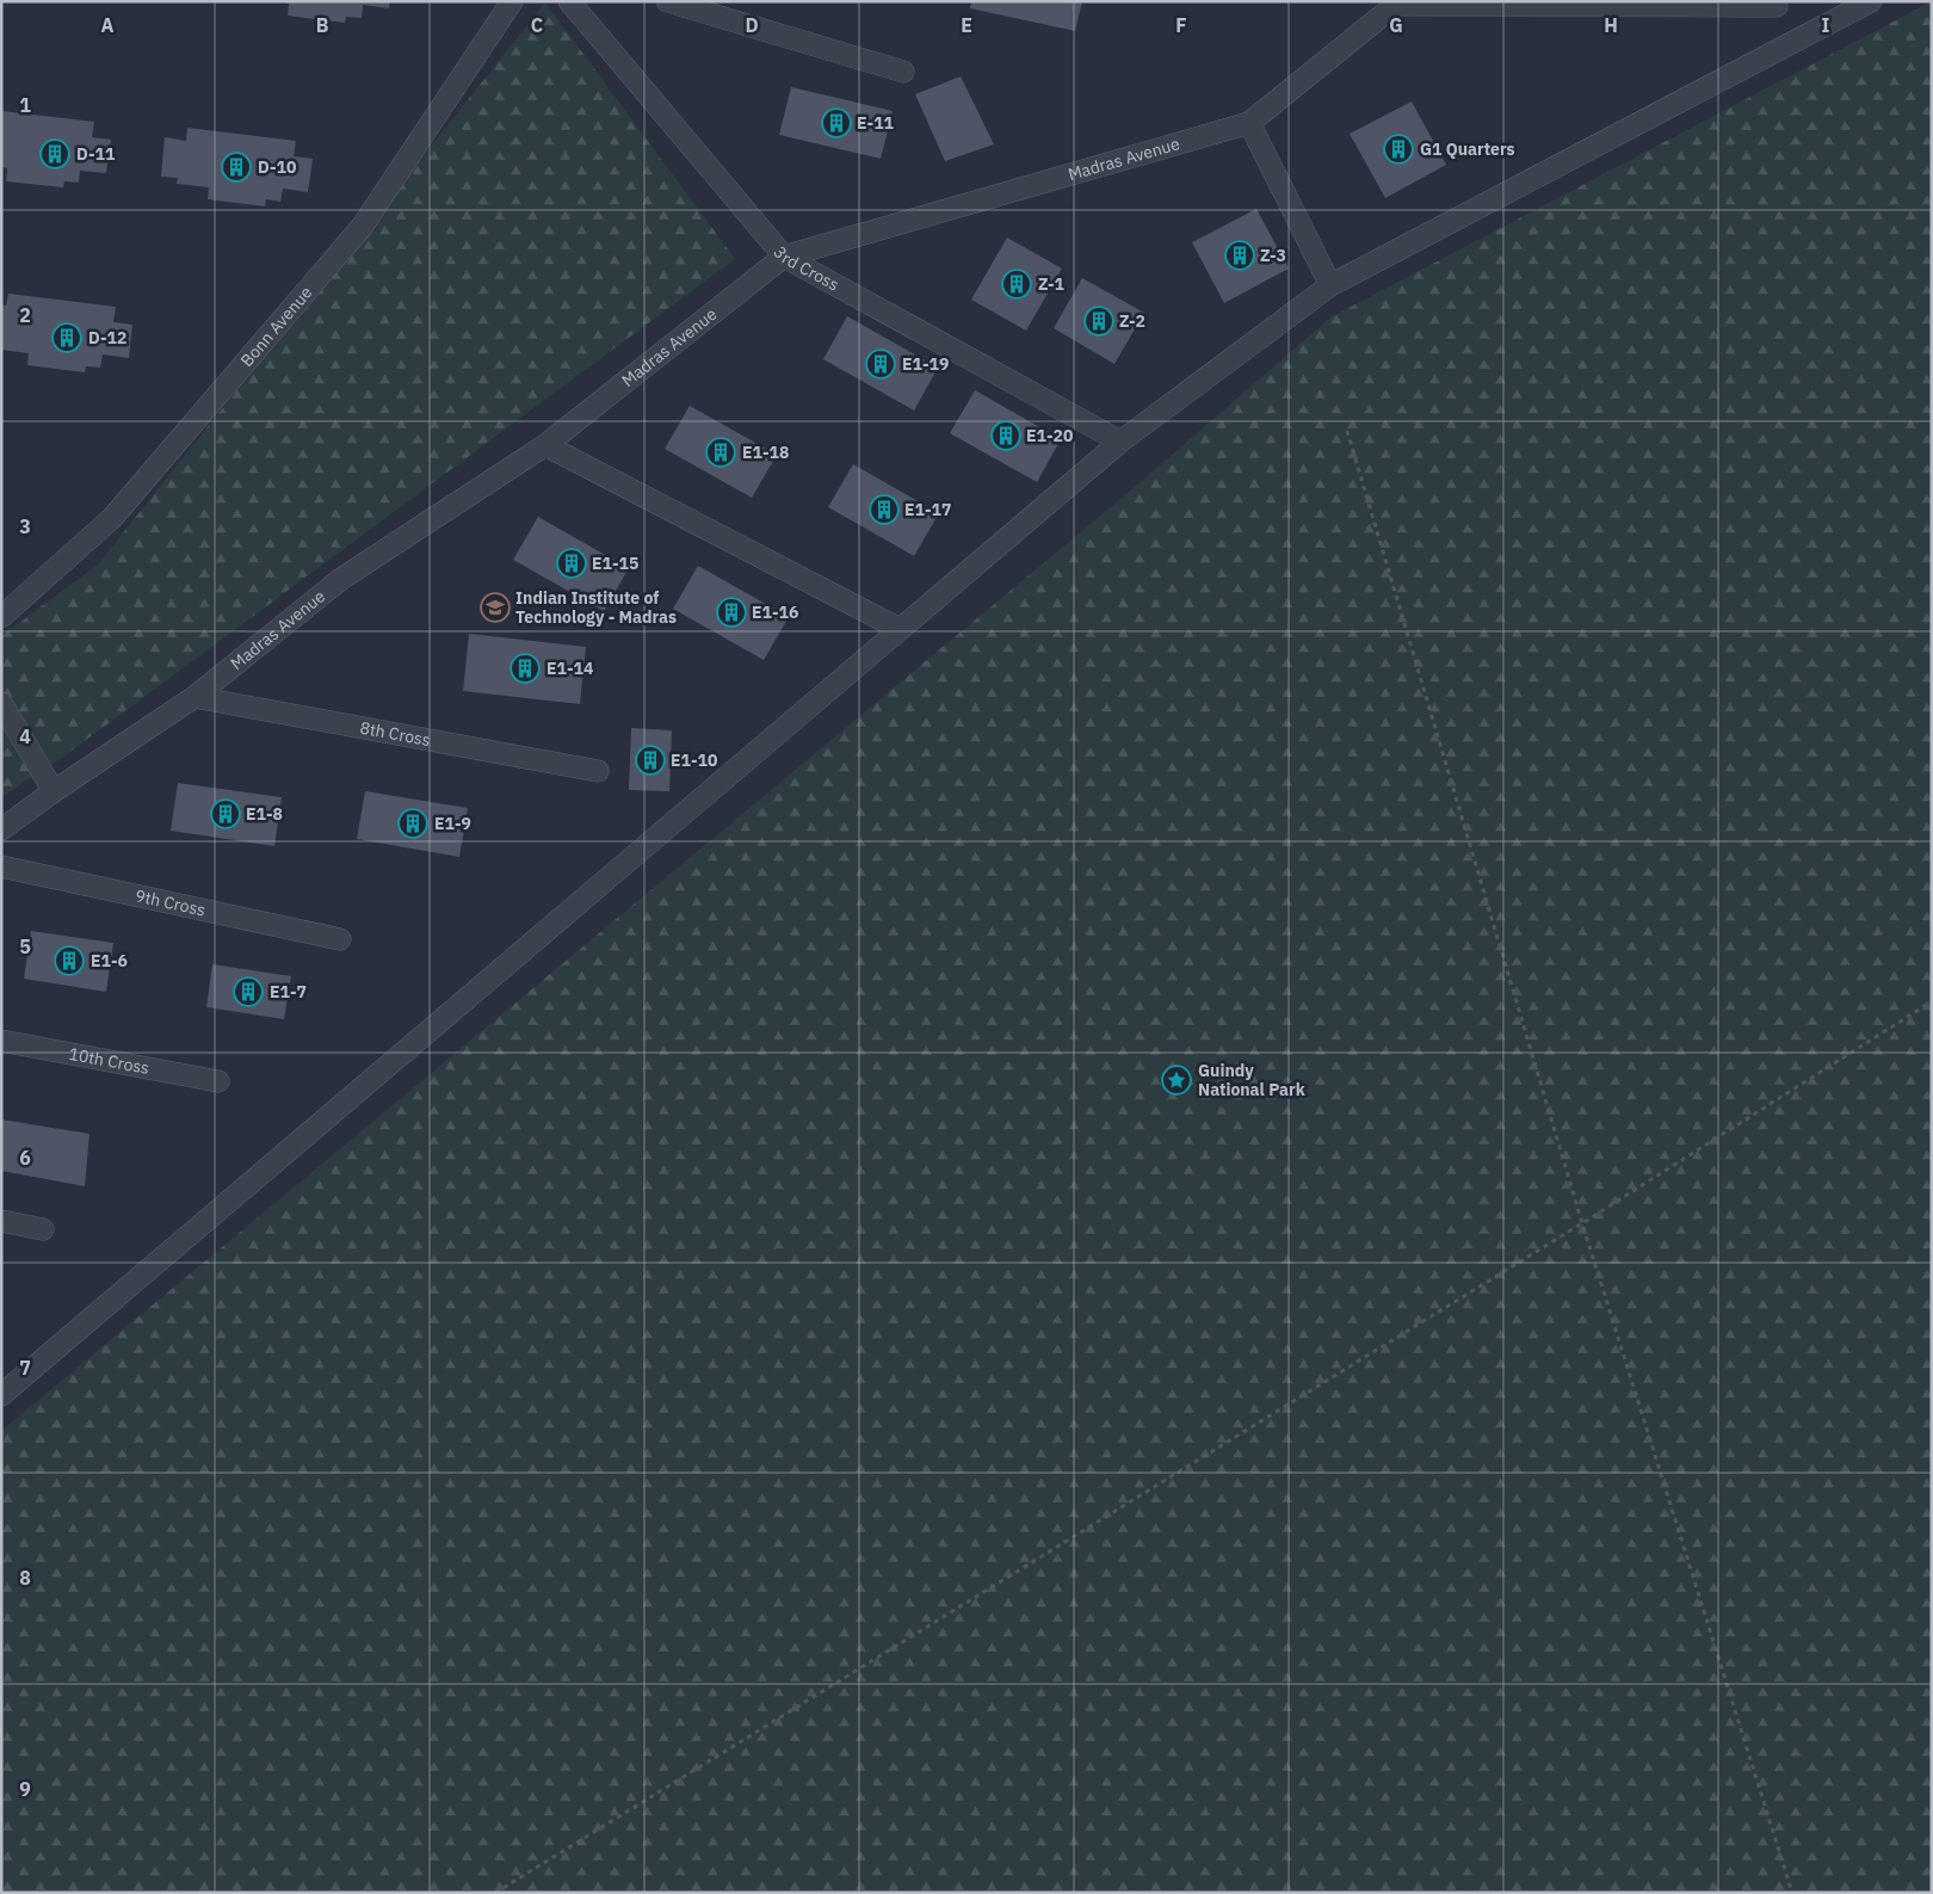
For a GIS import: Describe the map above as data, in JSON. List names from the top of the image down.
{
  "streets": {
    "lane": [
      "Madras Avenue",
      "3rd Cross",
      "Bonn Avenue",
      "8th Cross",
      "9th Cross",
      "10th Cross"
    ]
  },
  "crossings": [
    ["Madras Avenue", "3rd Cross"],
    ["Madras Avenue", "8th Cross"]
  ],
  "places": {
    "building": [
      "E-11",
      "G1 Quarters",
      "D-11",
      "D-10",
      "Z-3",
      "Z-1",
      "Z-2",
      "D-12",
      "E1-19",
      "E1-20",
      "E1-18",
      "E1-17",
      "E1-15",
      "E1-16",
      "E1-14",
      "E1-10",
      "E1-8",
      "E1-9",
      "E1-6",
      "E1-7"
    ],
    "school or university": ["Indian Institute of Technology - Madras"],
    "place": ["Guindy National Park"]
  },
  "grid": {
    "columns": [
      "A",
      "B",
      "C",
      "D",
      "E",
      "F",
      "G",
      "H",
      "I"
    ],
    "rows": [
      "1",
      "2",
      "3",
      "4",
      "5",
      "6",
      "7",
      "8",
      "9"
    ]
  }
}
